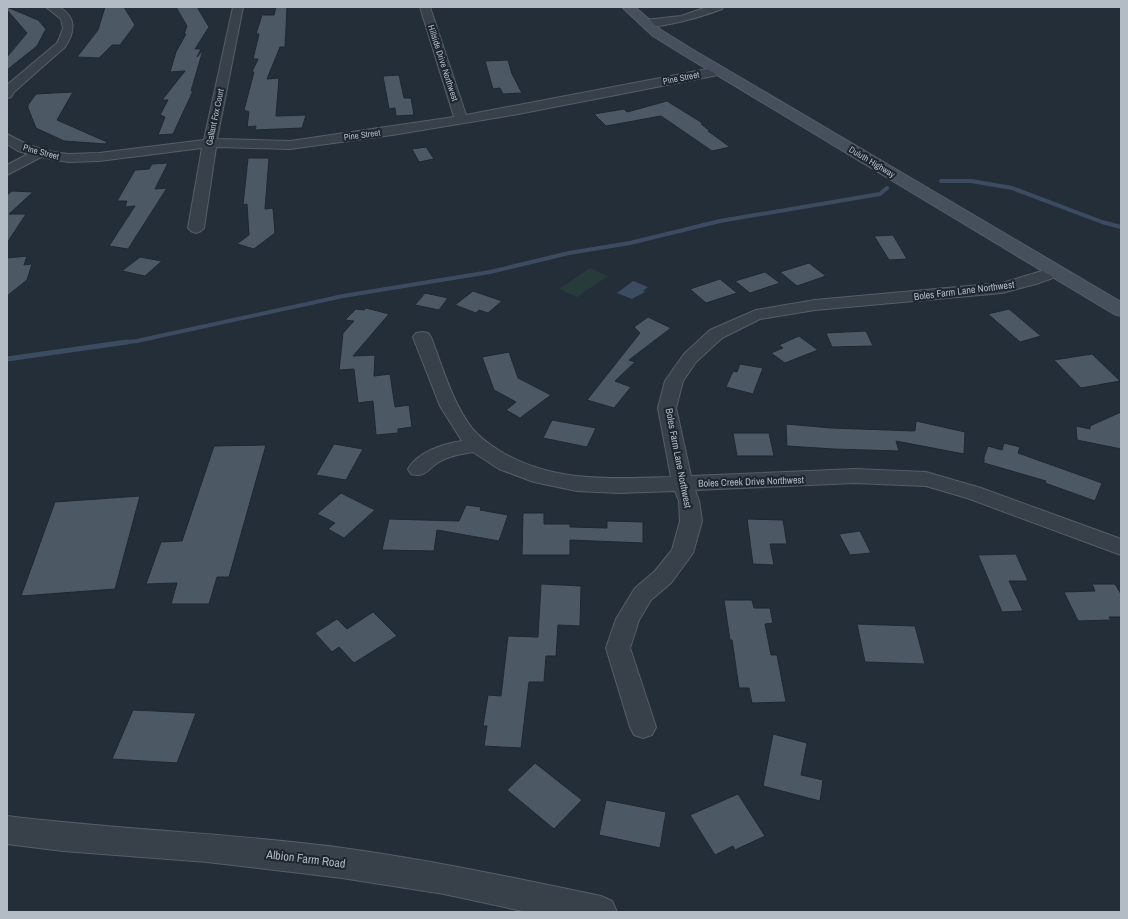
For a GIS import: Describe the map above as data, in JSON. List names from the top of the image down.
{
  "streets": {
    "main road": ["Duluth Highway"],
    "street": [
      "Hillside Drive Northwest",
      "Pine Street",
      "Gallant Fox Court",
      "Boles Farm Lane Northwest",
      "Boles Creek Drive Northwest",
      "Albion Farm Road"
    ]
  },
  "crossings": [
    ["Hillside Drive Northwest", "Pine Street"],
    ["Pine Street", "Gallant Fox Court"],
    ["Pine Street", "Duluth Highway"],
    ["Duluth Highway", "Boles Farm Lane Northwest"],
    ["Boles Farm Lane Northwest", "Boles Creek Drive Northwest"]
  ]
}
